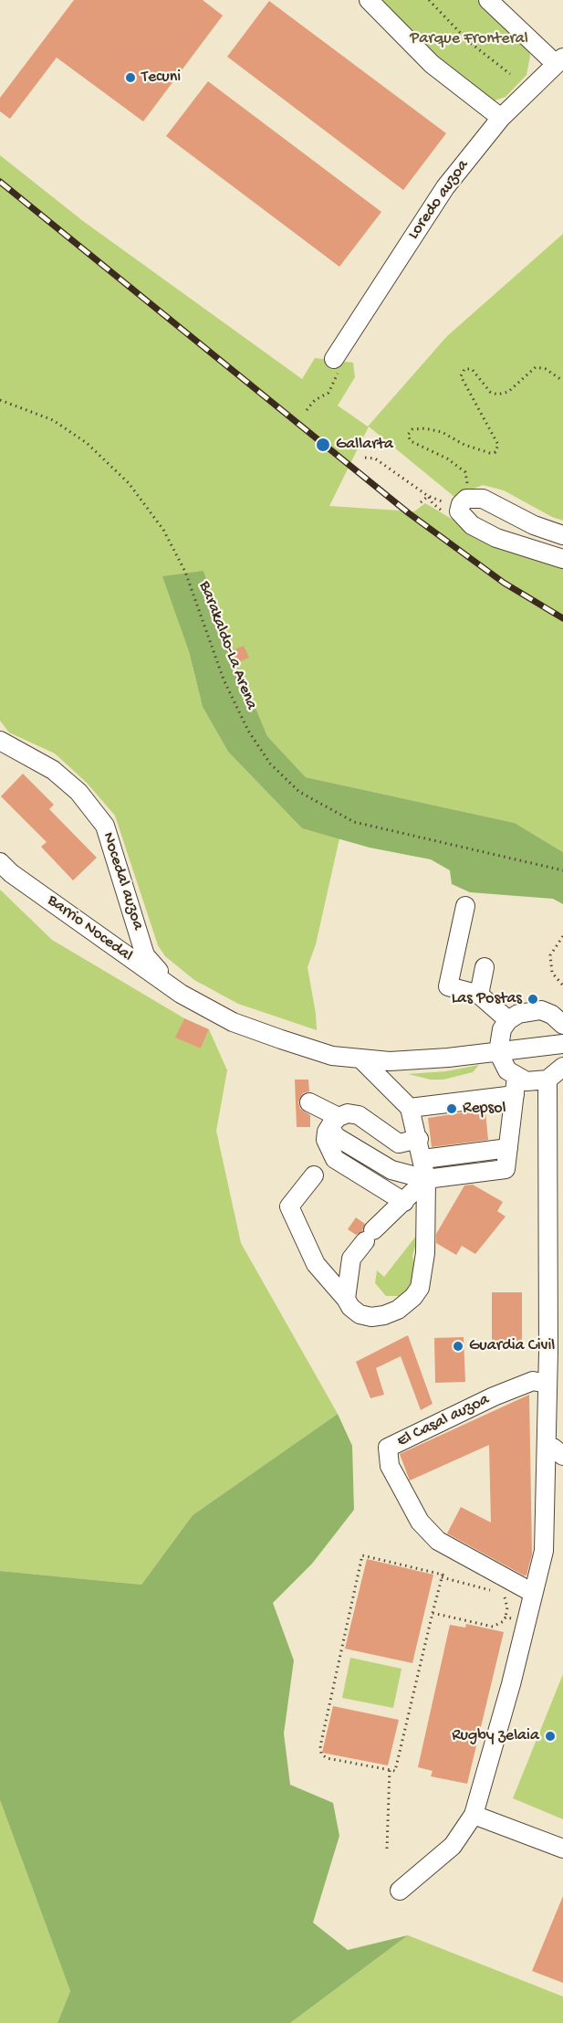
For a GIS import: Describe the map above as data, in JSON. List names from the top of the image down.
{
  "streets": {
    "street": [
      "Loredo auzoa",
      "Nocedal auzoa",
      "Barrio Nocedal",
      "El Casal auzoa"
    ],
    "path": ["Barakaldo-La Arena"]
  },
  "crossings": [
    ["Nocedal auzoa", "Barrio Nocedal"]
  ],
  "parks": ["Parque Fronteral"],
  "places": [
    "Tecuni",
    "Gallarta",
    "Las Postas",
    "Repsol",
    "Guardia Civil",
    "Rugby zelaia"
  ]
}
